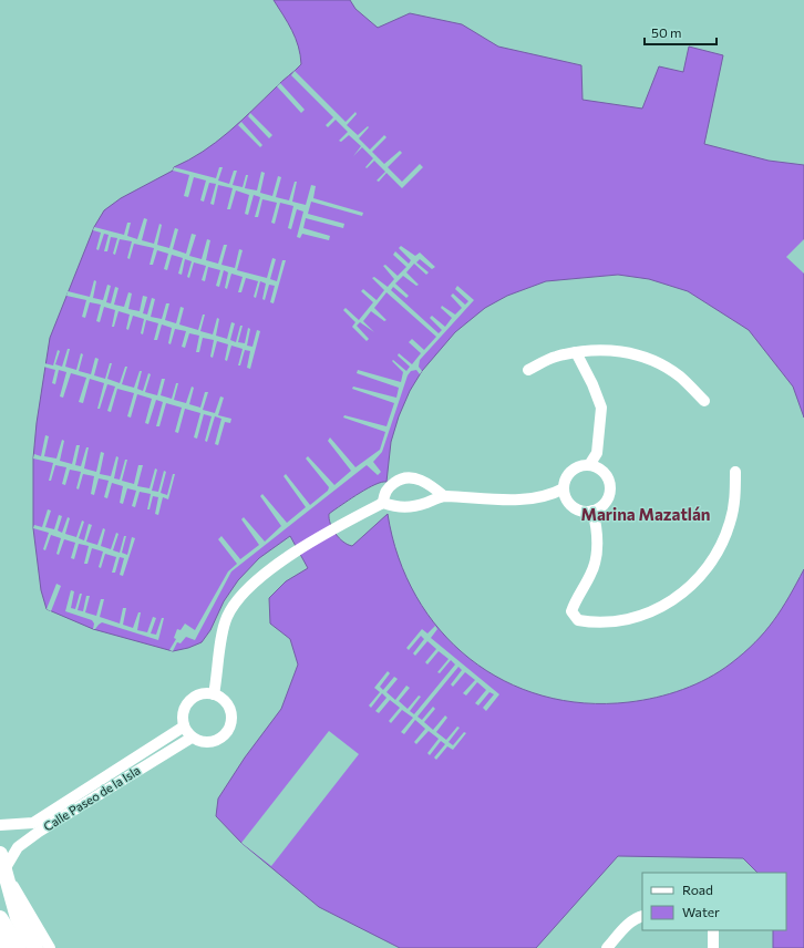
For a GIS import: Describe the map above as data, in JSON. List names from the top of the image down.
{
  "streets": {
    "street": ["Calle Paseo de la Isla"]
  },
  "districts": ["Marina Mazatlán"],
  "legend": ["Road", "Water"],
  "scale_bar": "50 m"
}
